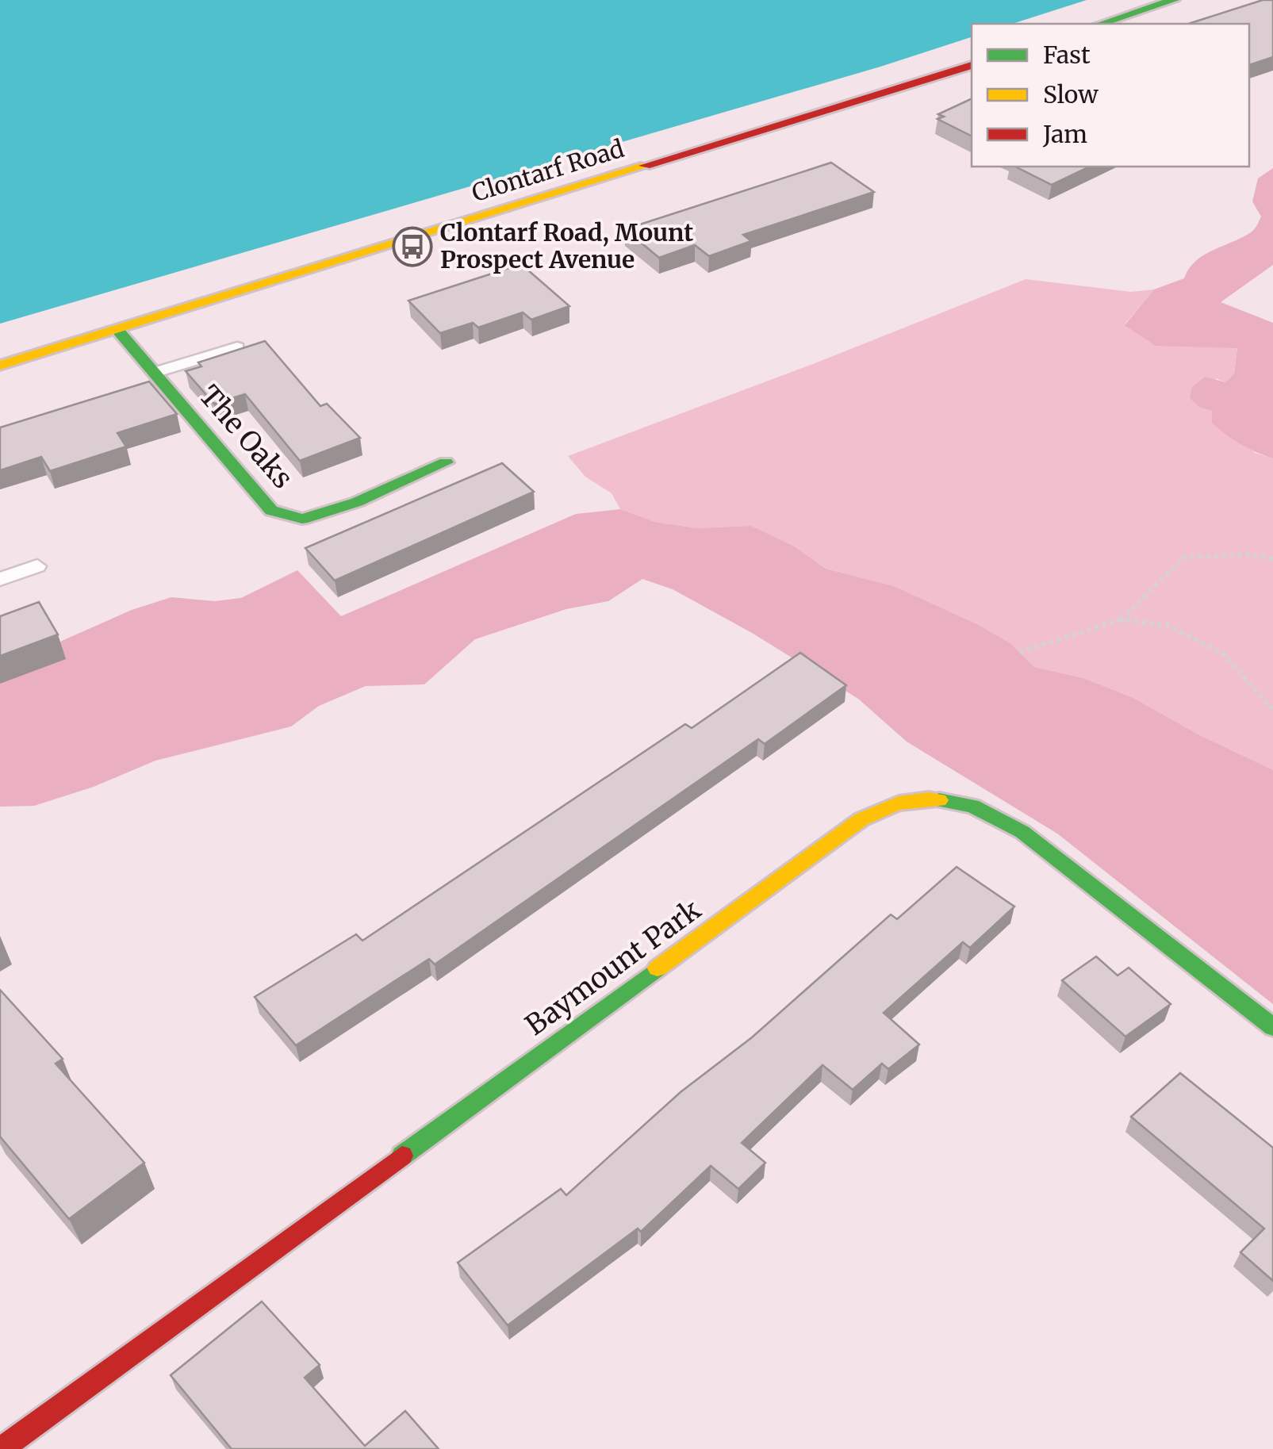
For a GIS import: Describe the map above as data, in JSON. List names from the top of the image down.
{
  "streets": {
    "street": ["Clontarf Road", "The Oaks", "Baymount Park"]
  },
  "crossings": [
    ["Clontarf Road", "The Oaks"]
  ],
  "places": {
    "bus stop": ["Clontarf Road, Mount Prospect Avenue"]
  },
  "legend": ["Fast", "Slow", "Jam"]
}
